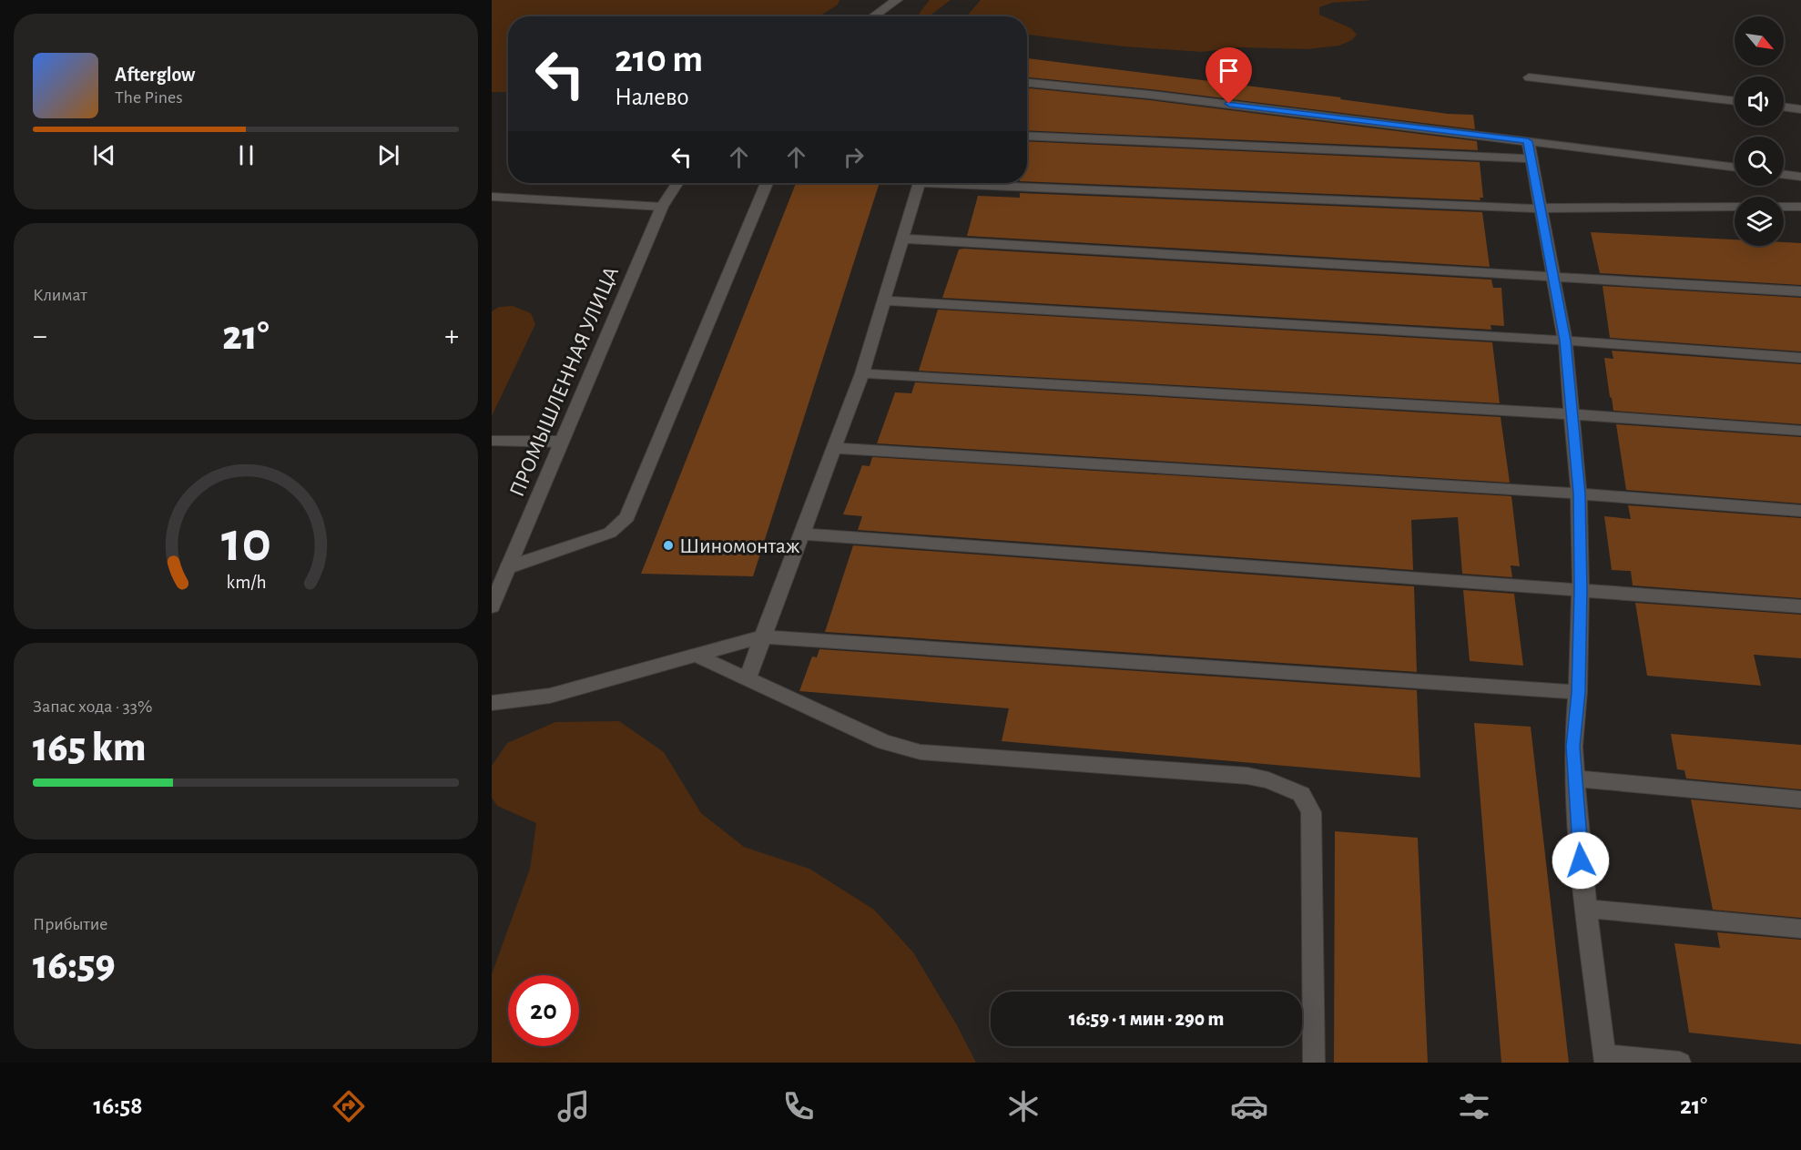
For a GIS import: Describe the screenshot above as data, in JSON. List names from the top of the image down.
{
  "streets": {
    "street": ["ПРОМЫШЛЕННАЯ УЛИЦА"]
  },
  "places": ["Шиномонтаж"],
  "north": "bottom right",
  "page": {
    "turn": ["210 m", "Налево"],
    "song": ["Afterglow", "The Pines"],
    "tile": [
      "Климат",
      ["Запас хода · 33%", "165 km"],
      ["Прибытие", "16:59"]
    ],
    "heat": ["−", "21°", "+"],
    "limit": "20",
    "trip": "16:59 · 1 мин · 290 m",
    "tabs": ["16:58", "21°"],
    "gauge": ["10", "km/h"]
  }
}
